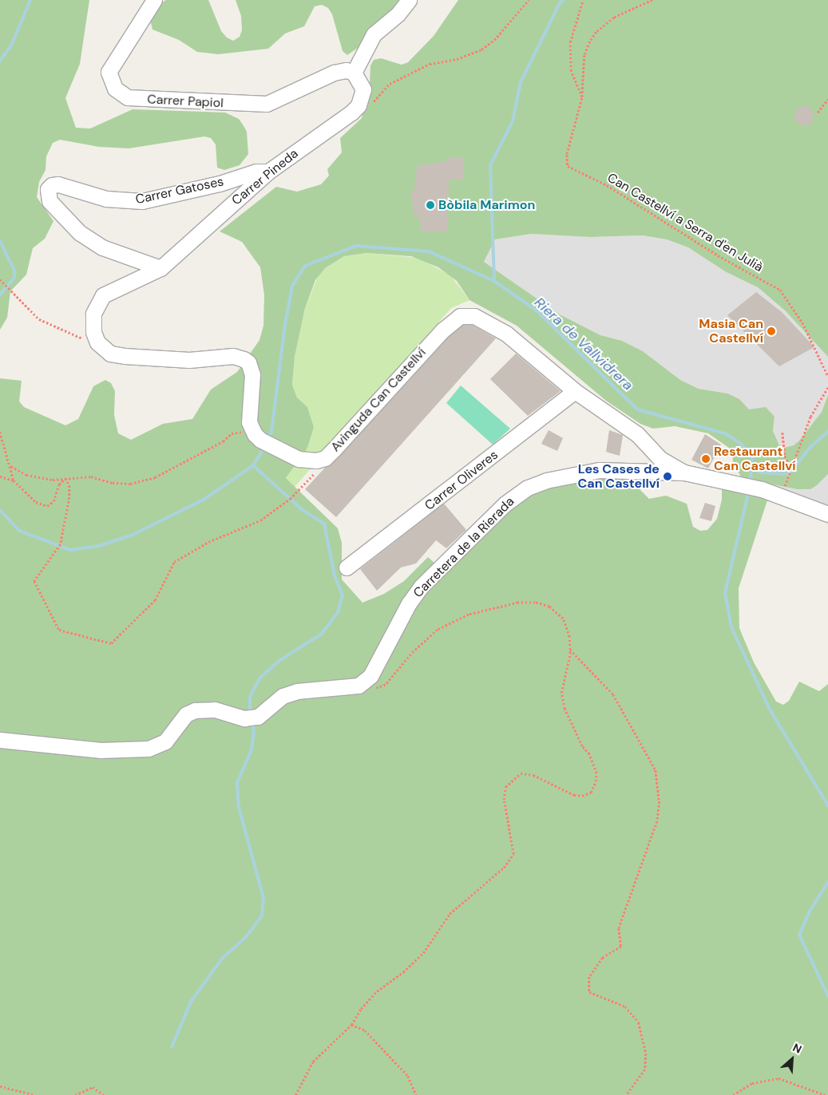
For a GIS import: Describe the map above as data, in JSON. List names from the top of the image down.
{
  "streets": {
    "street": [
      "Carrer Papiol",
      "Carrer Pineda",
      "Carrer Gatoses",
      "Avinguda Can Castellví",
      "Carrer Oliveres",
      "Carretera de la Rierada"
    ],
    "path": ["Can Castellví a Serra d'en Julià"]
  },
  "crossings": [
    ["Carrer Papiol", "Carrer Pineda"],
    ["Carrer Pineda", "Carrer Gatoses"],
    ["Avinguda Can Castellví", "Carrer Oliveres"],
    ["Avinguda Can Castellví", "Carretera de la Rierada"]
  ],
  "water": ["Riera de Vallvidrera"],
  "places": [
    "Bòbila Marimon",
    "Masia Can Castellví",
    "Restaurant Can Castellví",
    "Les Cases de Can Castellví"
  ],
  "north": "top right"
}
